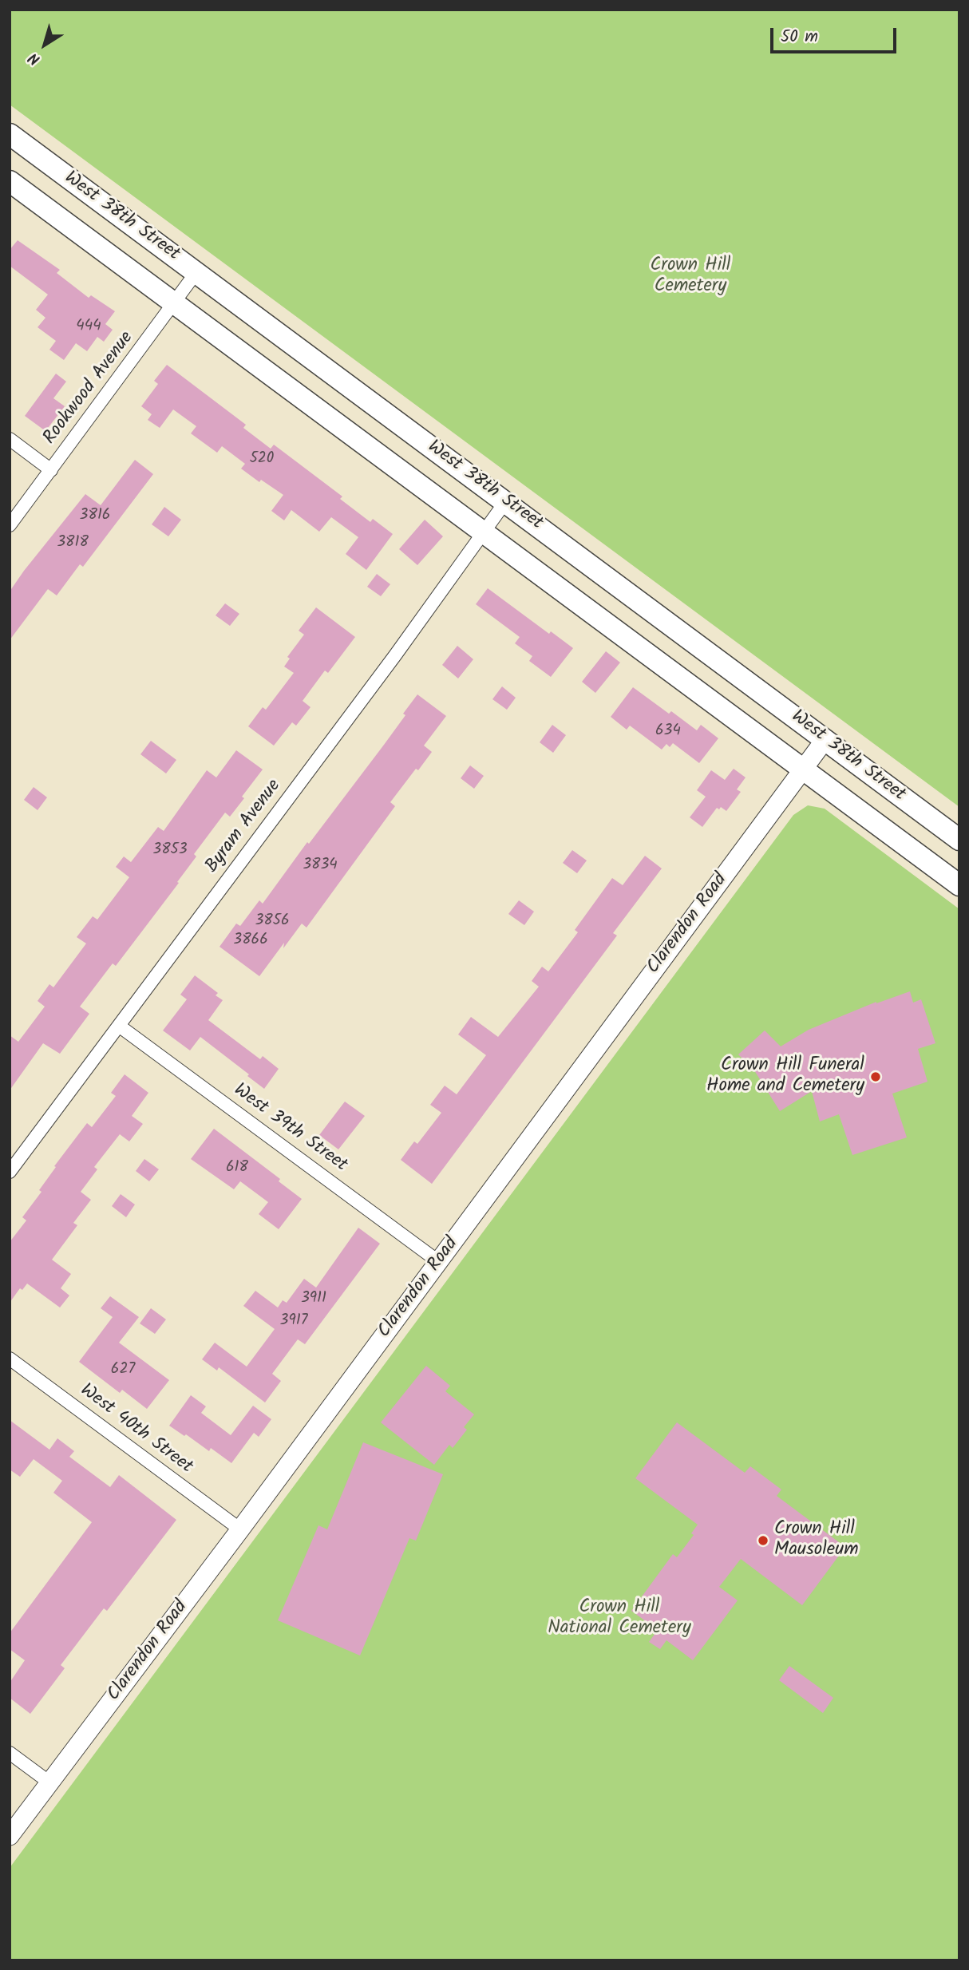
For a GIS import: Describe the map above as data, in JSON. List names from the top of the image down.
{
  "streets": {
    "main road": ["West 38th Street"],
    "street": [
      "Rookwood Avenue",
      "Byram Avenue",
      "Clarendon Road",
      "West 39th Street",
      "West 40th Street"
    ]
  },
  "crossings": [
    ["West 38th Street", "Rookwood Avenue"],
    ["West 38th Street", "Byram Avenue"],
    ["West 38th Street", "Clarendon Road"],
    ["Byram Avenue", "West 39th Street"],
    ["Clarendon Road", "West 39th Street"],
    ["Clarendon Road", "West 40th Street"]
  ],
  "parks": ["Crown Hill Cemetery", "Crown Hill National Cemetery"],
  "places": ["Crown Hill Funeral Home and Cemetery", "Crown Hill Mausoleum"],
  "house_numbers": [
    "444",
    "520",
    "3816",
    "3818",
    "634",
    "3853",
    "3834",
    "3856",
    "3866",
    "618",
    "3911",
    "3917",
    "627"
  ],
  "scale_bar": "50 m",
  "north": "bottom left"
}
